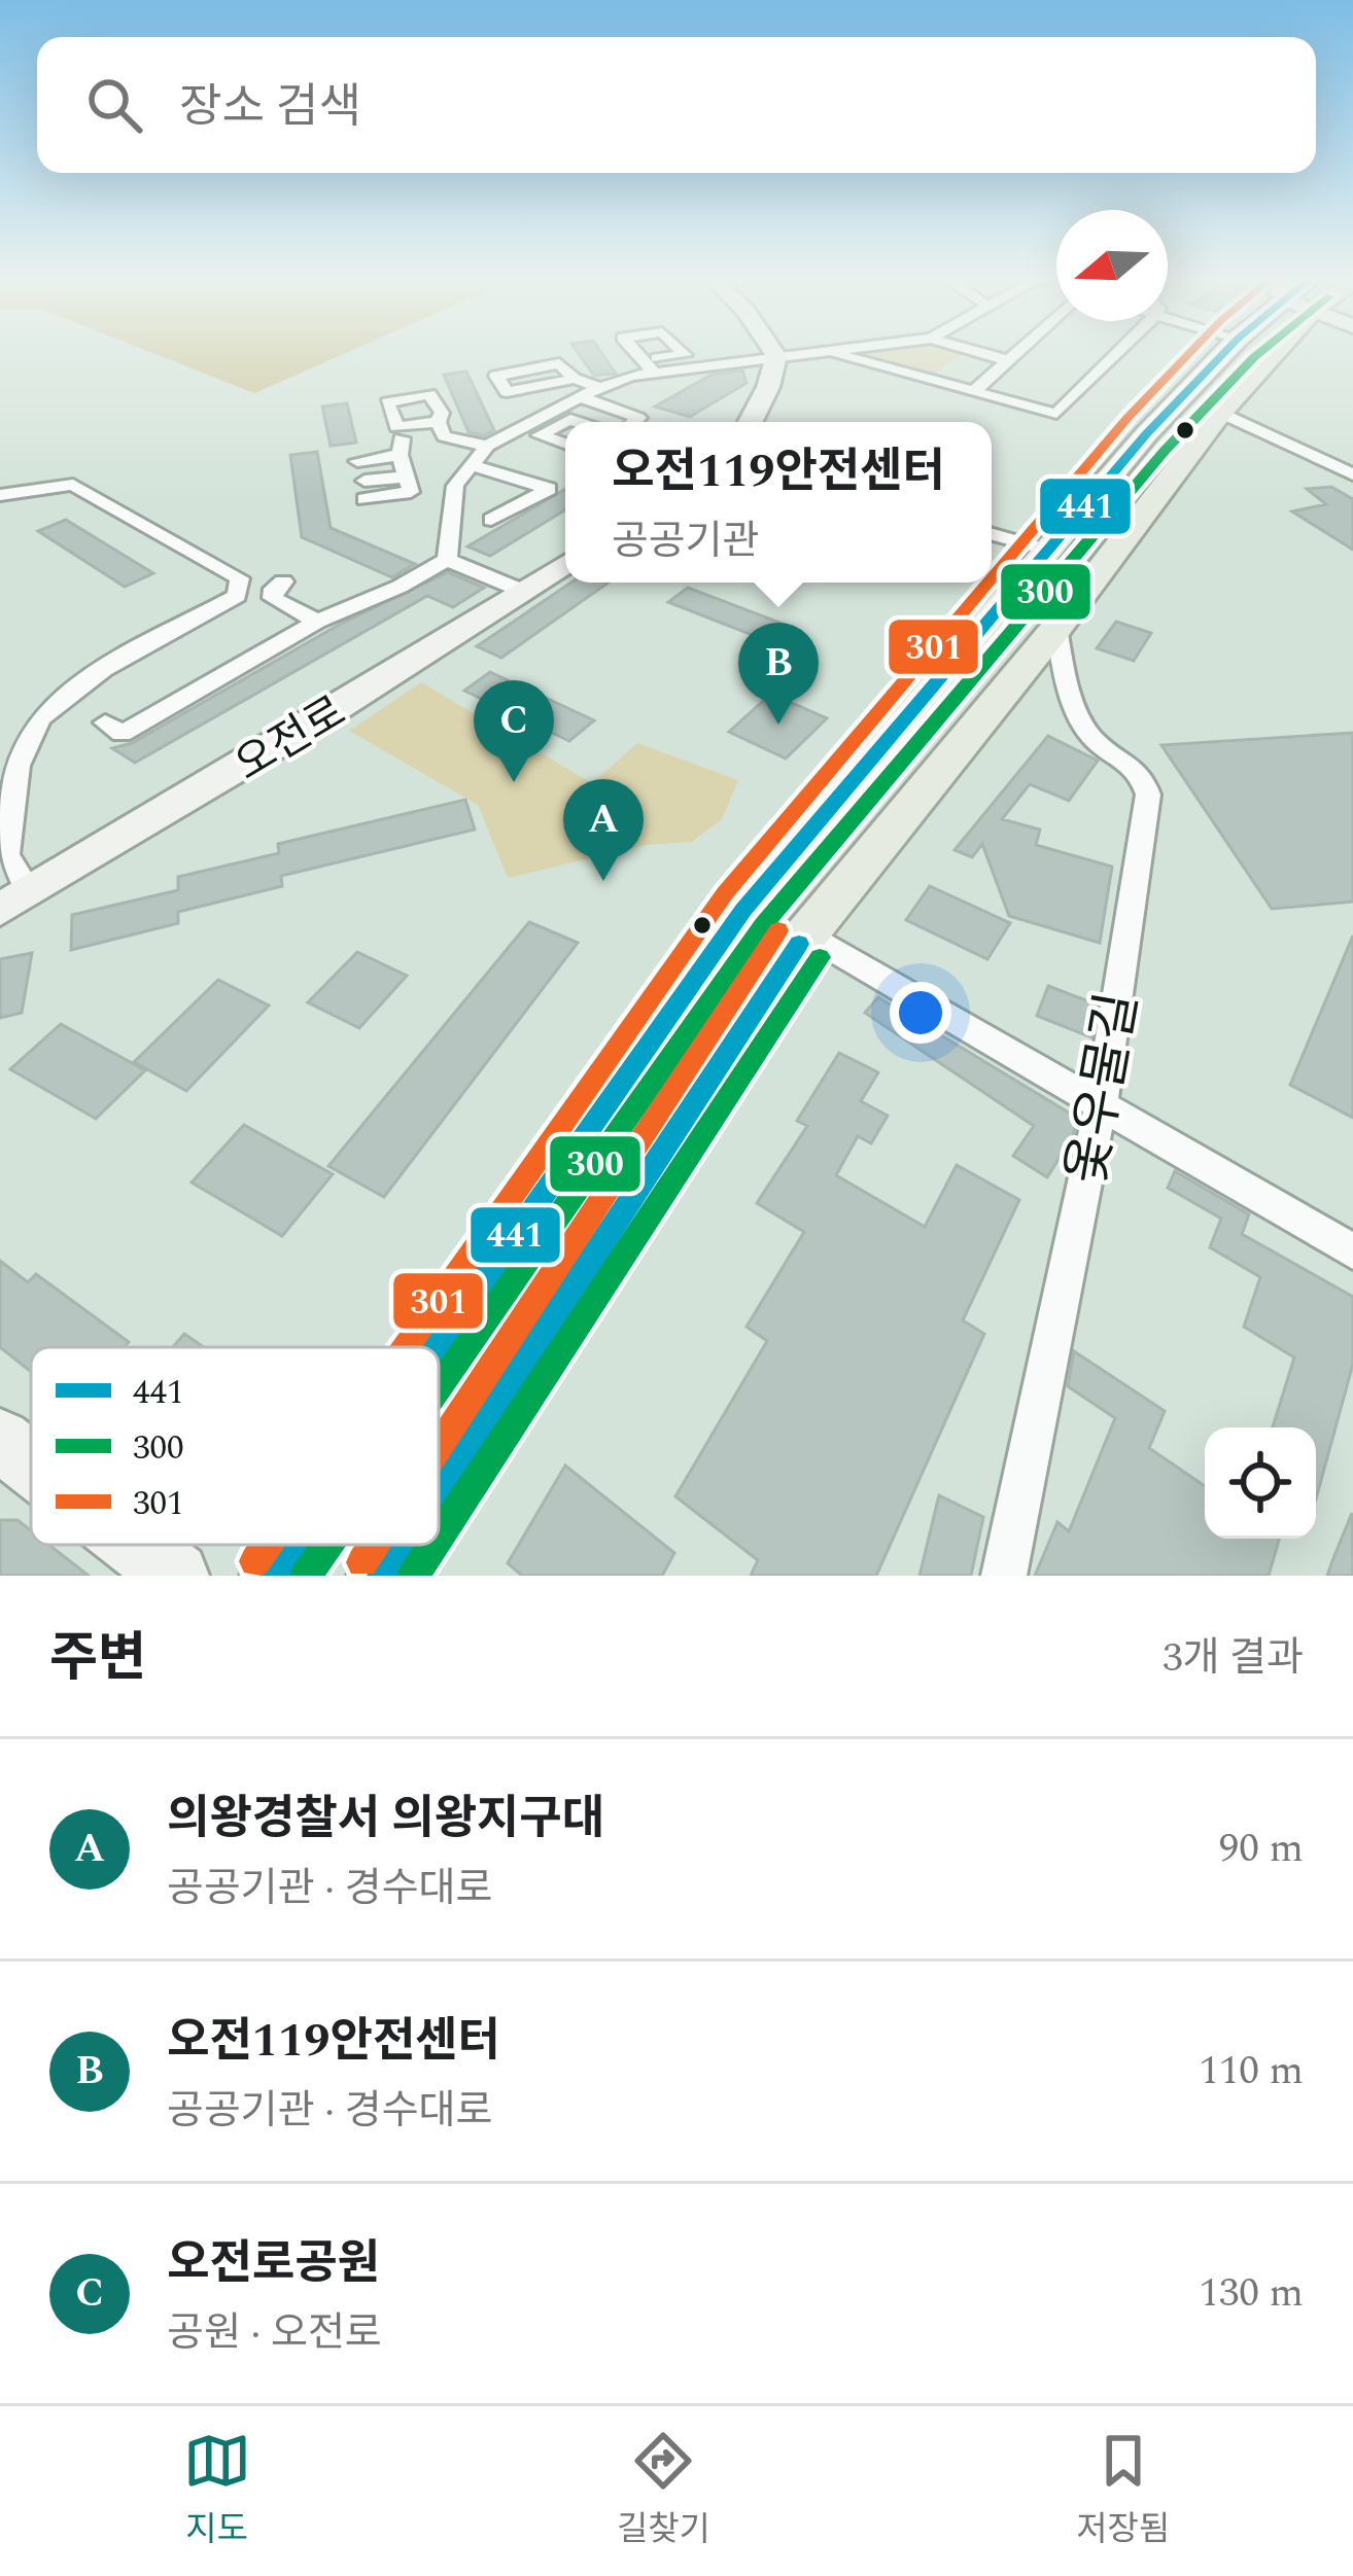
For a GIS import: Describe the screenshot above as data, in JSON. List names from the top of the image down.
{
  "streets": {
    "street": ["오전로", "옻우물길"]
  },
  "lines": ["transit line 441", "transit line 300", "transit line 301"],
  "legend": ["441", "300", "301"],
  "north": "left",
  "page": {
    "search": "장소 검색",
    "popup": ["오전119안전센터", "공공기관"],
    "pins": ["B", "C", "A"],
    "heading": ["주변", "3개 결과"],
    "list": [
      {
        "mark": "A",
        "name": "의왕경찰서 의왕지구대",
        "note": "공공기관 · 경수대로",
        "value": "90 m"
      },
      {
        "mark": "B",
        "name": "오전119안전센터",
        "note": "공공기관 · 경수대로",
        "value": "110 m"
      },
      {
        "mark": "C",
        "name": "오전로공원",
        "note": "공원 · 오전로",
        "value": "130 m"
      }
    ],
    "nav": ["지도", "길찾기", "저장됨"]
  }
}
